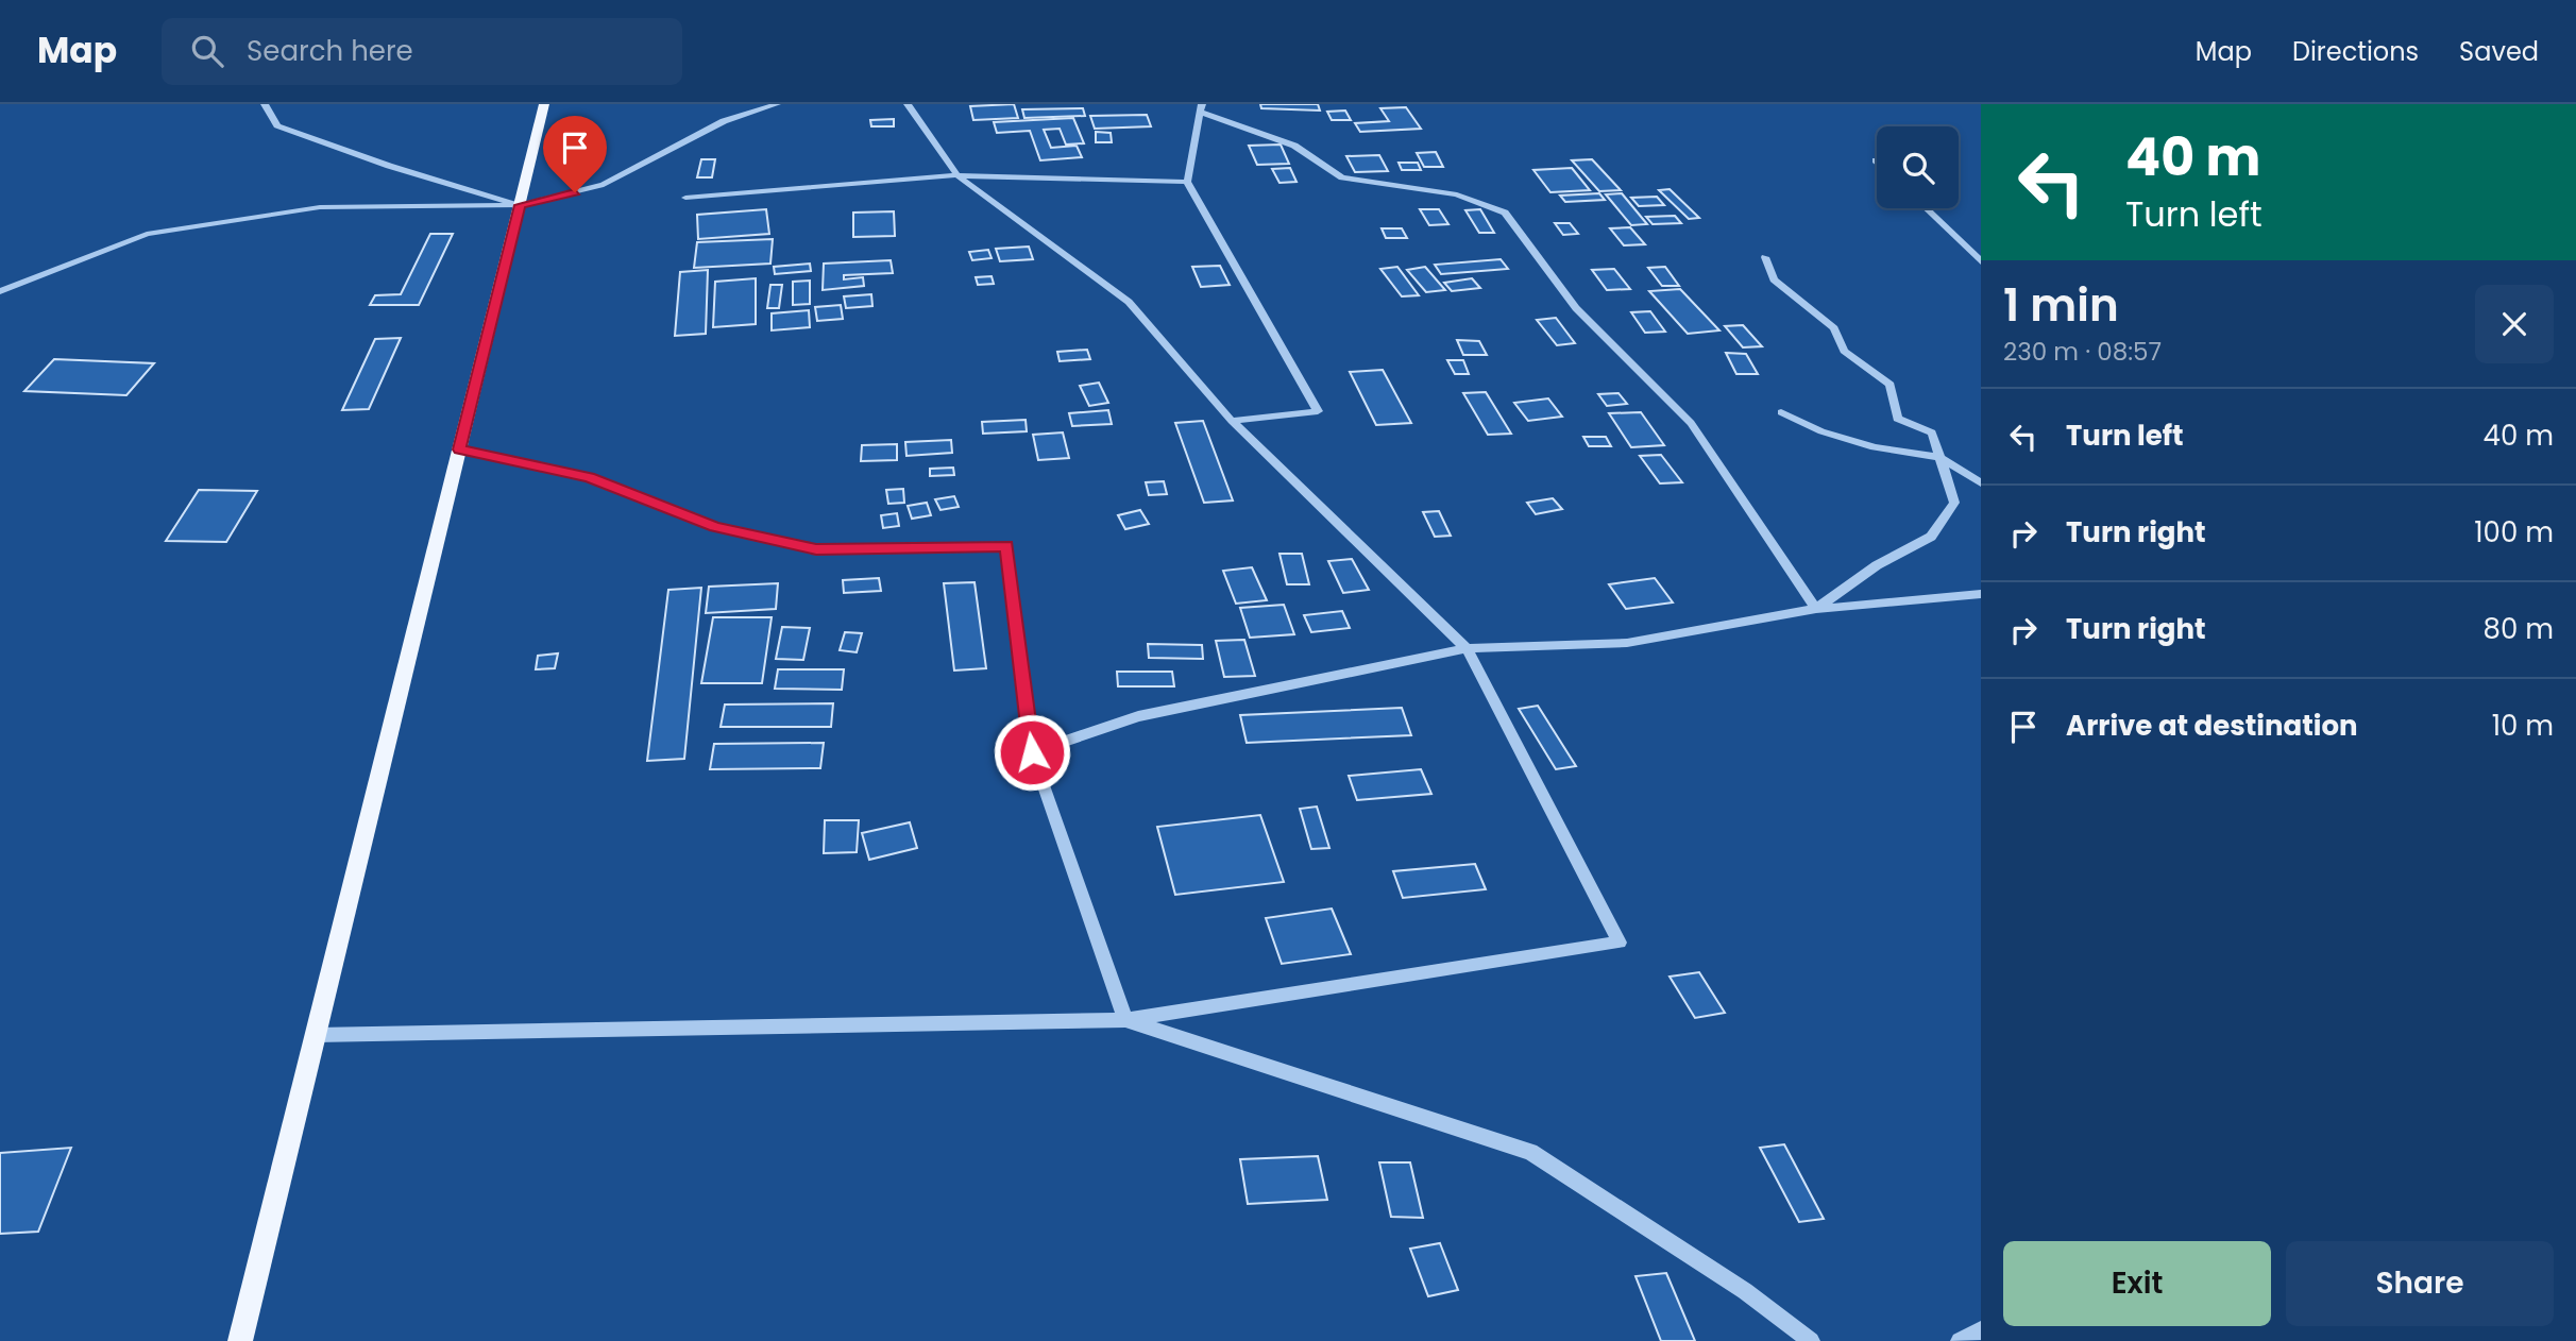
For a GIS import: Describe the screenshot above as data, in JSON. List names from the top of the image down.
{
  "page": {
    "header": "Map",
    "search": "Search here",
    "nav": ["Map", "Directions", "Saved"],
    "turn": ["40 m", "Turn left"],
    "heading": ["1 min", "230 m · 08:57"],
    "list": [
      {
        "name": "Turn left",
        "value": "40 m"
      },
      {
        "name": "Turn right",
        "value": "100 m"
      },
      {
        "name": "Turn right",
        "value": "80 m"
      },
      {
        "name": "Arrive at destination",
        "value": "10 m"
      }
    ],
    "buttons": ["Exit", "Share"]
  }
}
